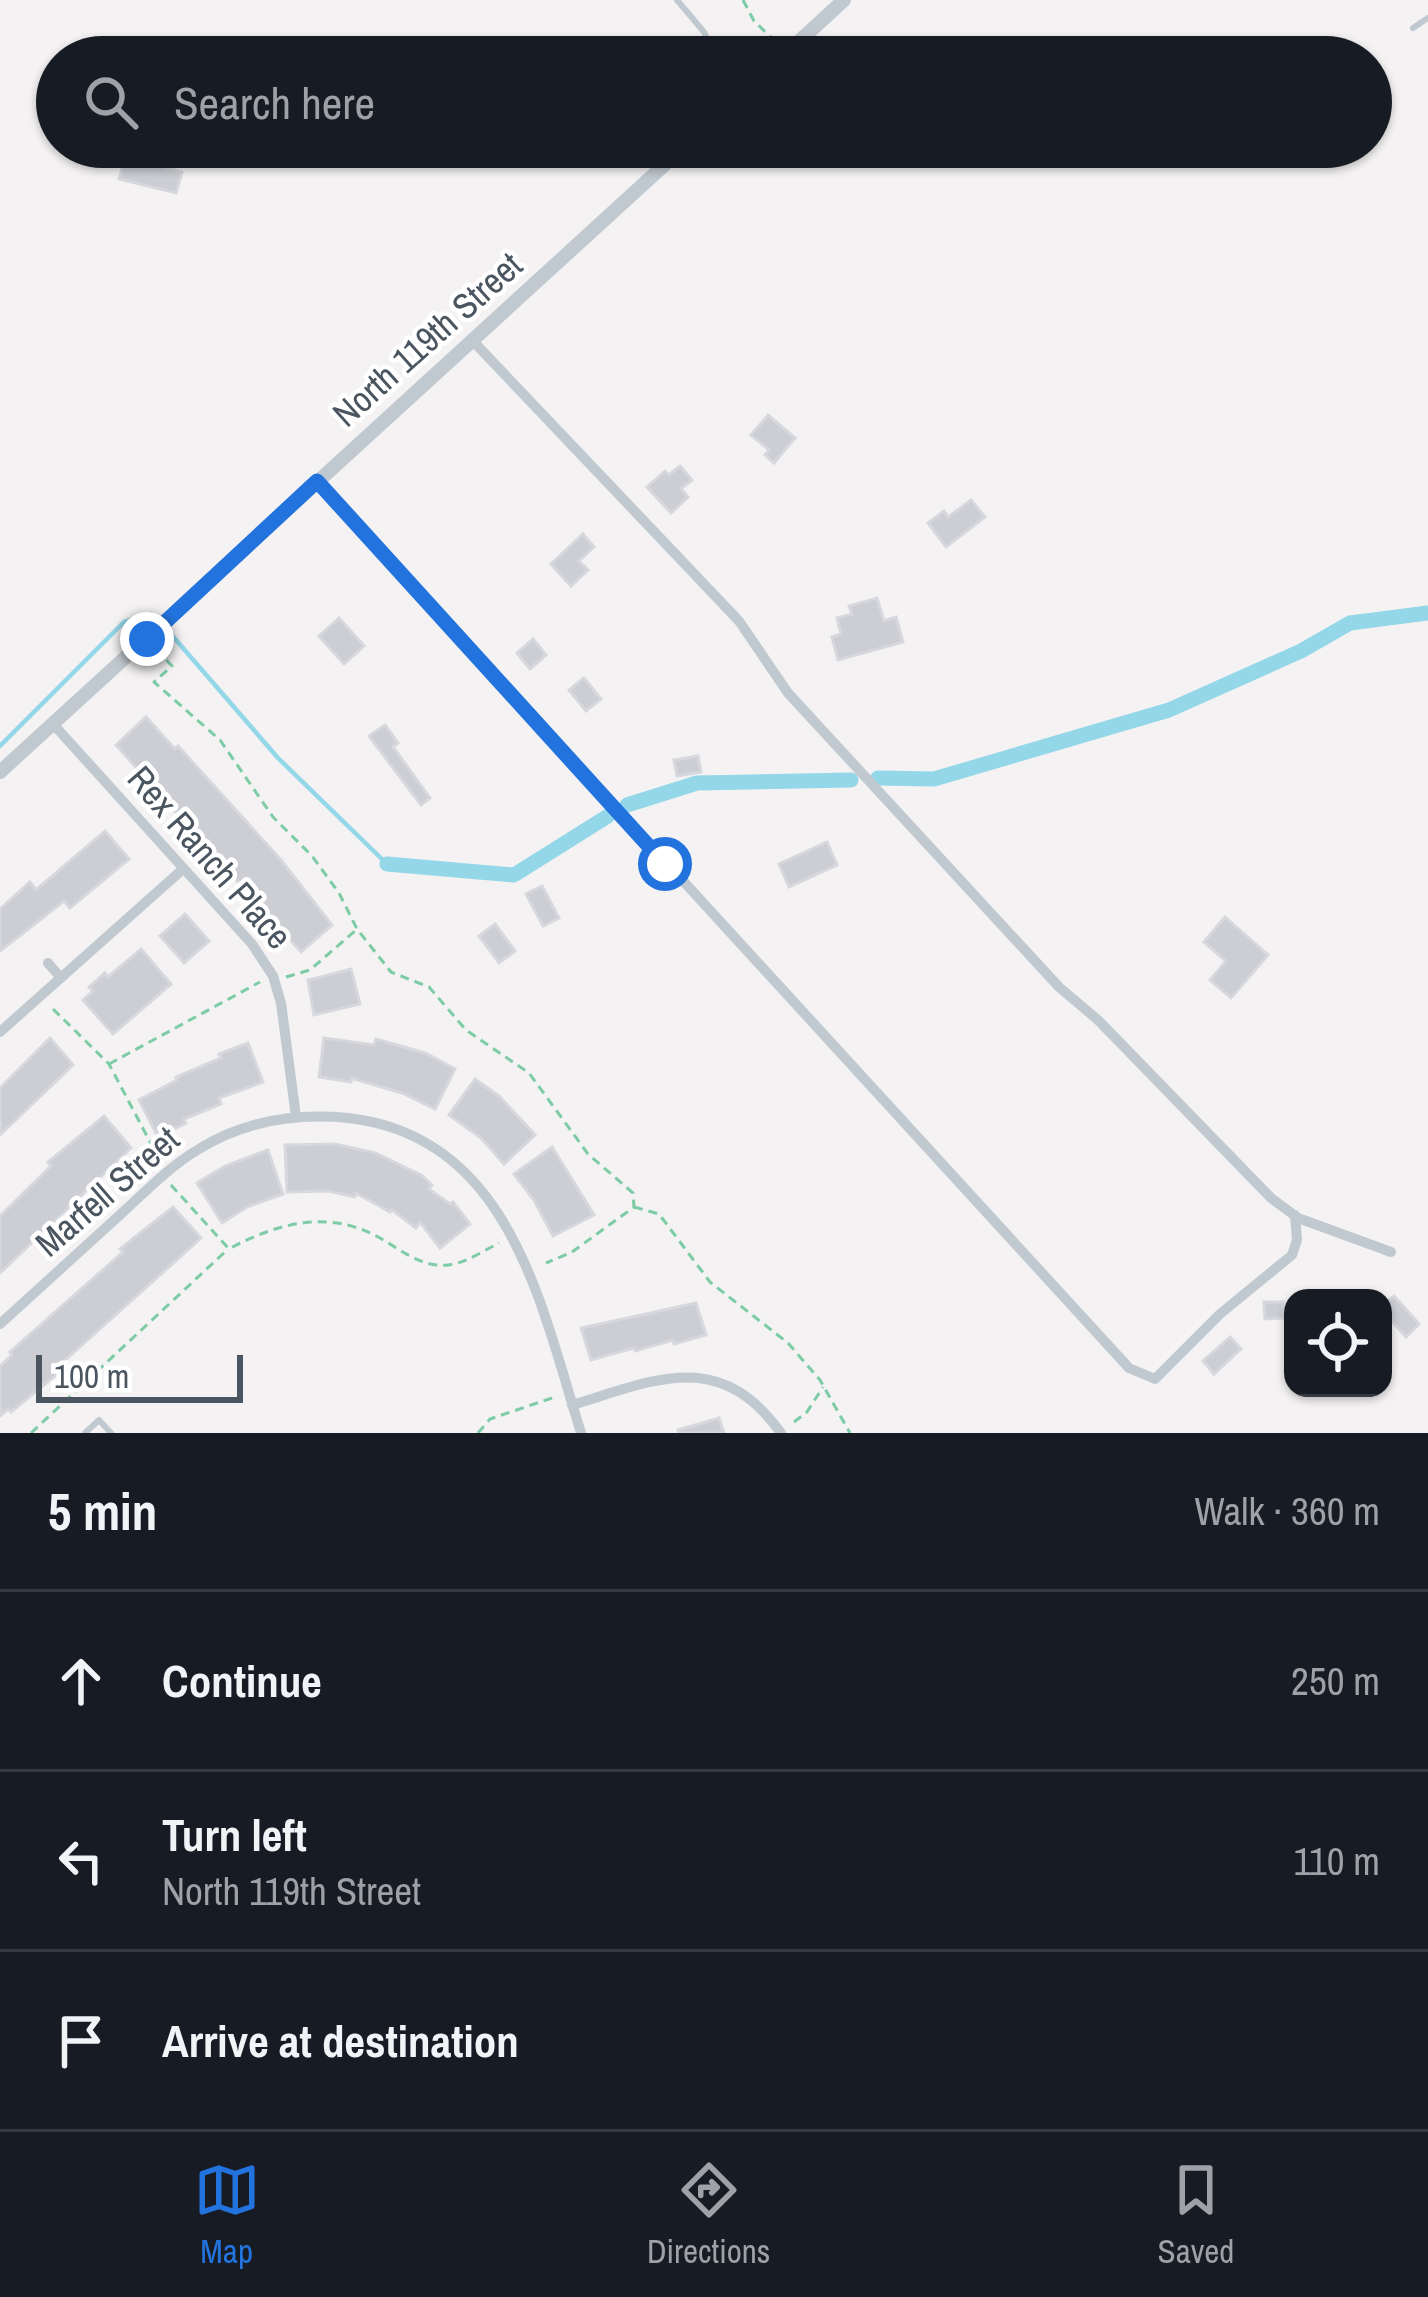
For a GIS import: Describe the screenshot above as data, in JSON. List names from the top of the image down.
{
  "streets": {
    "street": ["North 119th Street", "Rex Ranch Place", "Marfell Street"]
  },
  "crossings": [
    ["North 119th Street", "Rex Ranch Place"],
    ["Rex Ranch Place", "Marfell Street"]
  ],
  "scale_bar": "100 m",
  "page": {
    "search": "Search here",
    "scale": "100 m",
    "heading": ["5 min", "Walk · 360 m"],
    "list": [
      ["Continue", "250 m"],
      ["Turn left", "North 119th Street", "110 m"],
      "Arrive at destination"
    ],
    "nav": ["Map", "Directions", "Saved"]
  }
}
